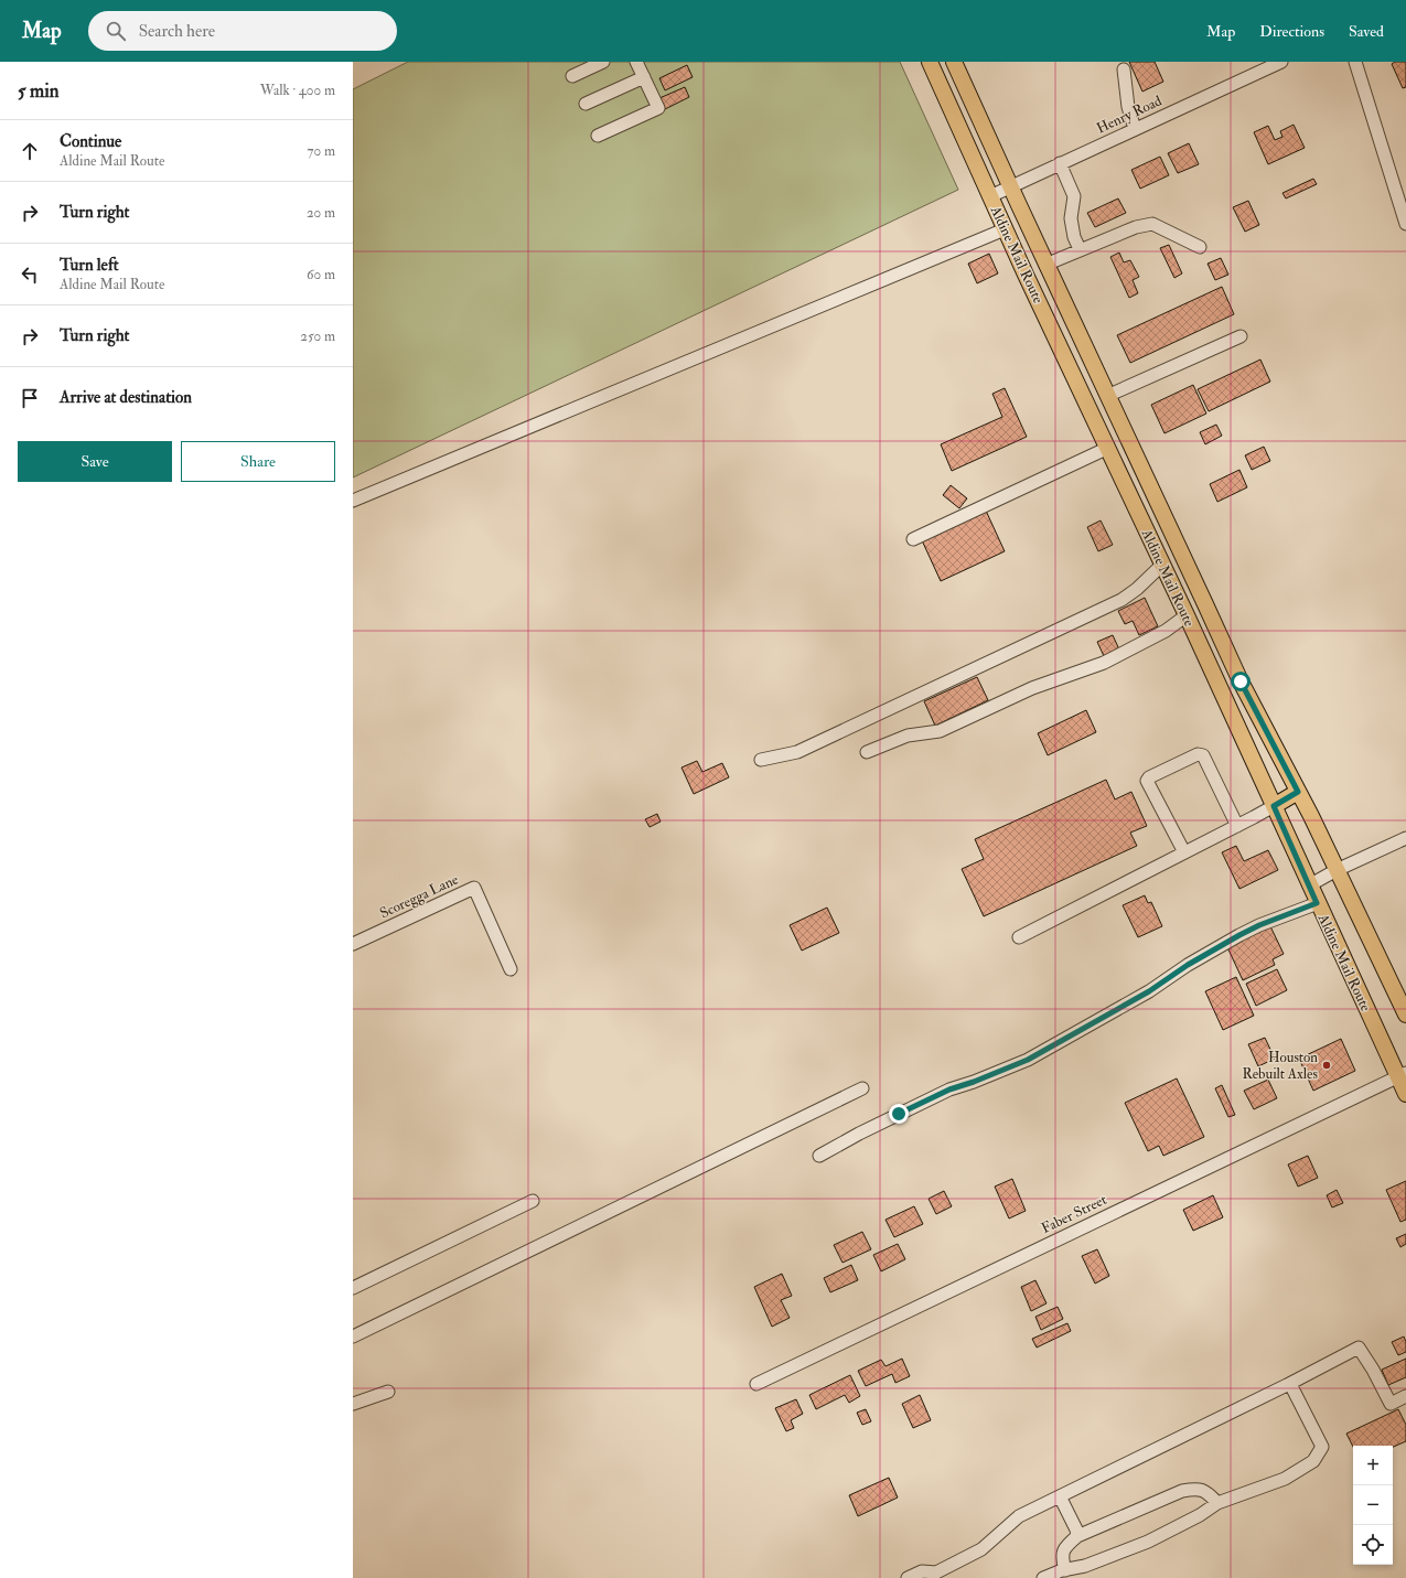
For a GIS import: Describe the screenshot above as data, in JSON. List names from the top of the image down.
{
  "streets": {
    "main road": ["Aldine Mail Route"],
    "street": ["Henry Road", "Scoregga Lane", "Faber Street"]
  },
  "crossings": [
    ["Henry Road", "Aldine Mail Route"],
    ["Aldine Mail Route", "Faber Street"]
  ],
  "places": ["Houston Rebuilt Axles"],
  "page": {
    "header": "Map",
    "search": "Search here",
    "nav": ["Map", "Directions", "Saved"],
    "heading": ["5 min", "Walk · 400 m"],
    "list": [
      ["Continue", "Aldine Mail Route", "70 m"],
      ["Turn right", "20 m"],
      ["Turn left", "Aldine Mail Route", "60 m"],
      ["Turn right", "250 m"],
      "Arrive at destination"
    ],
    "buttons": ["Save", "Share"],
    "map_buttons": ["+", "−"]
  }
}
